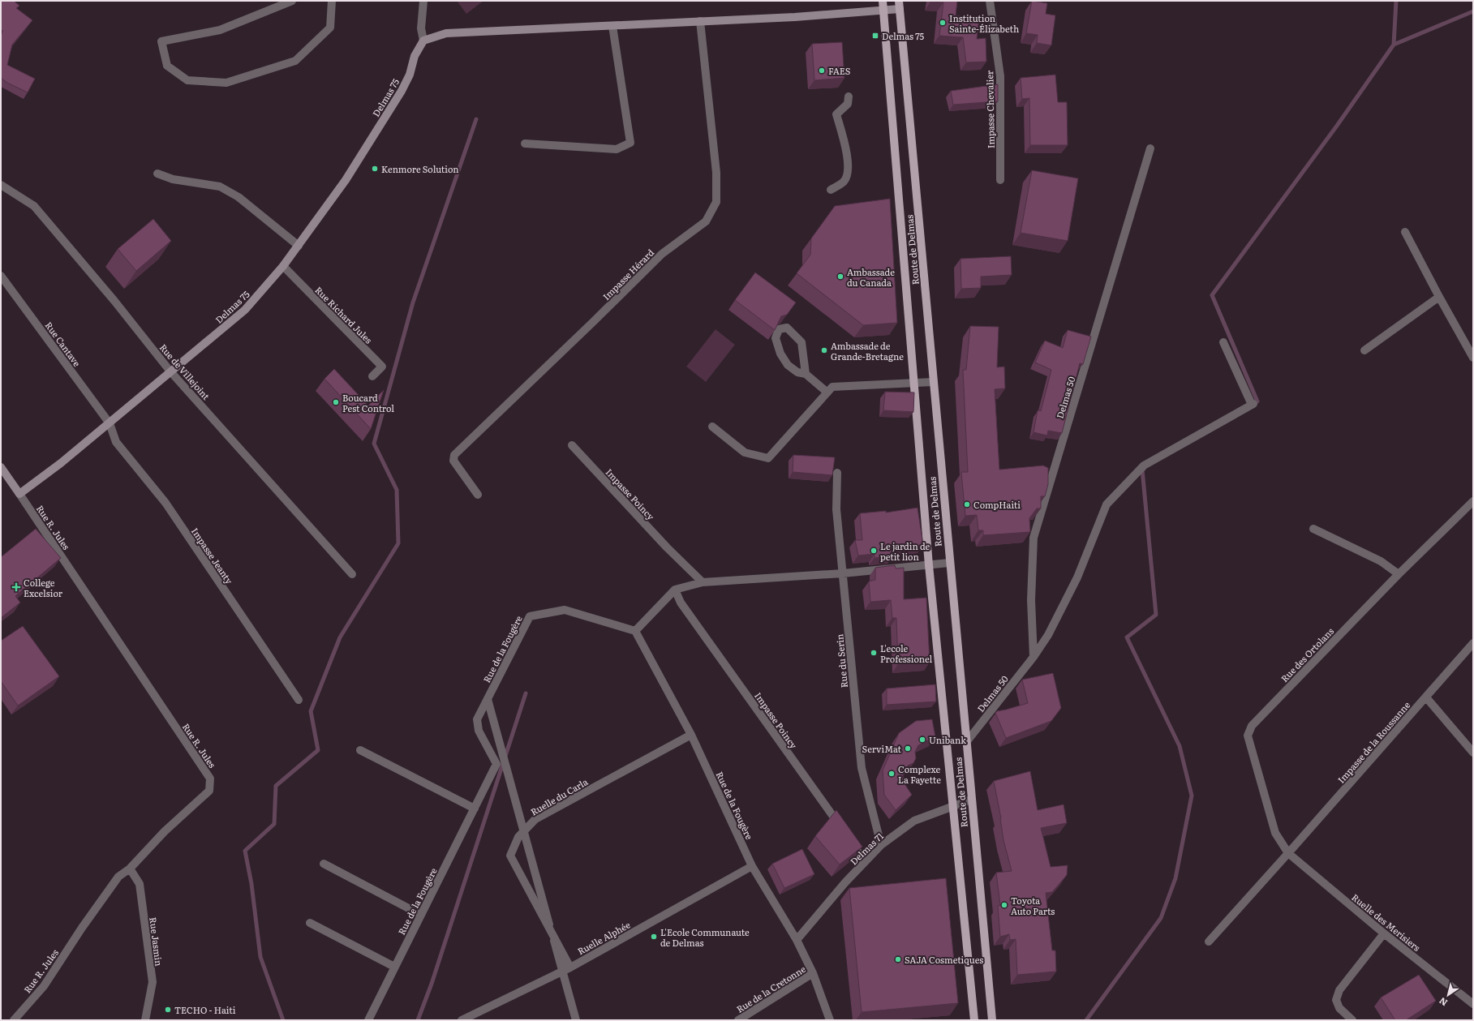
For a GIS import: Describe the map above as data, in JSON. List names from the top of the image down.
{
  "streets": {
    "main road": ["Route de Delmas"],
    "street": [
      "Delmas 75",
      "Impasse Chevalier",
      "Impasse Hérard",
      "Rue Richard Jules",
      "Rue Cantave",
      "Rue de Villejoint",
      "Delmas 50",
      "Impasse Poincy",
      "Rue R. Jules",
      "Impasse Jeanty",
      "Rue de la Fougère",
      "Rue des Ortolans",
      "Rue du Serin",
      "Impasse de la Roussanne",
      "Ruelle du Carla",
      "Delmas 71",
      "Ruelle des Merisiers",
      "Ruelle Alphée",
      "Rue Jasmin",
      "Rue de la Cretonne"
    ]
  },
  "crossings": [
    ["Delmas 75", "Rue Richard Jules"],
    ["Delmas 75", "Rue Cantave"],
    ["Delmas 75", "Rue de Villejoint"],
    ["Delmas 75", "Rue R. Jules"],
    ["Delmas 75", "Impasse Jeanty"],
    ["Route de Delmas", "Delmas 50"],
    ["Route de Delmas", "Delmas 71"],
    ["Rue Cantave", "Impasse Jeanty"],
    ["Impasse Poincy", "Delmas 71"],
    ["Rue R. Jules", "Rue Jasmin"],
    ["Rue de la Fougère", "Ruelle du Carla"],
    ["Rue de la Fougère", "Delmas 71"],
    ["Rue de la Fougère", "Ruelle Alphée"],
    ["Rue de la Fougère", "Rue de la Cretonne"],
    ["Rue des Ortolans", "Impasse de la Roussanne"],
    ["Rue des Ortolans", "Ruelle des Merisiers"],
    ["Rue du Serin", "Delmas 71"],
    ["Impasse de la Roussanne", "Ruelle des Merisiers"],
    ["Ruelle du Carla", "Ruelle Alphée"]
  ],
  "places": {
    "other": [
      "Institution Sainte-Élizabeth",
      "FAES",
      "Kenmore Solution",
      "Ambassade du Canada",
      "Ambassade de Grande-Bretagne",
      "Boucard Pest Control",
      "CompHaiti",
      "Le jardin de petit lion",
      "L'ecole Professionel",
      "Unibank",
      "ServiMat",
      "Complexe La Fayette",
      "Toyota Auto Parts",
      "L'Ecole Communaute de Delmas",
      "SAJA Cosmetiques",
      "TECHO - Haiti"
    ],
    "transit": ["Delmas 75"],
    "health": ["College Excelsior"]
  },
  "north": "bottom left"
}
